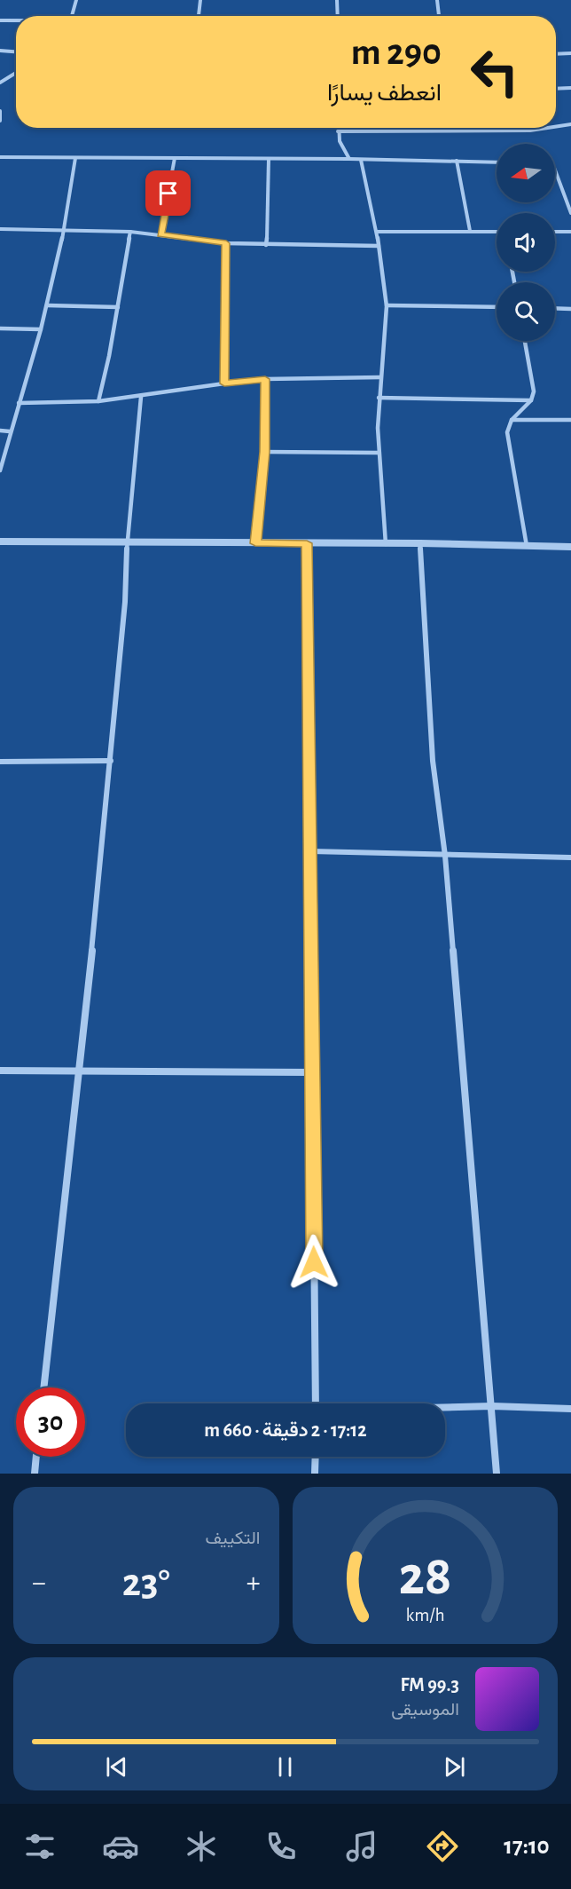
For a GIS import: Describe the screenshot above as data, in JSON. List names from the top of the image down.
{
  "north": "left",
  "page": {
    "turn": ["290 m", "انعطف يسارًا"],
    "limit": "30",
    "trip": "17:12 · 2 دقيقة · 660 m",
    "tile": "التكييف",
    "heat": ["−", "23°", "+"],
    "song": ["99.3 FM", "الموسيقى"],
    "tabs": "17:10",
    "gauge": ["28", "km/h"]
  }
}
